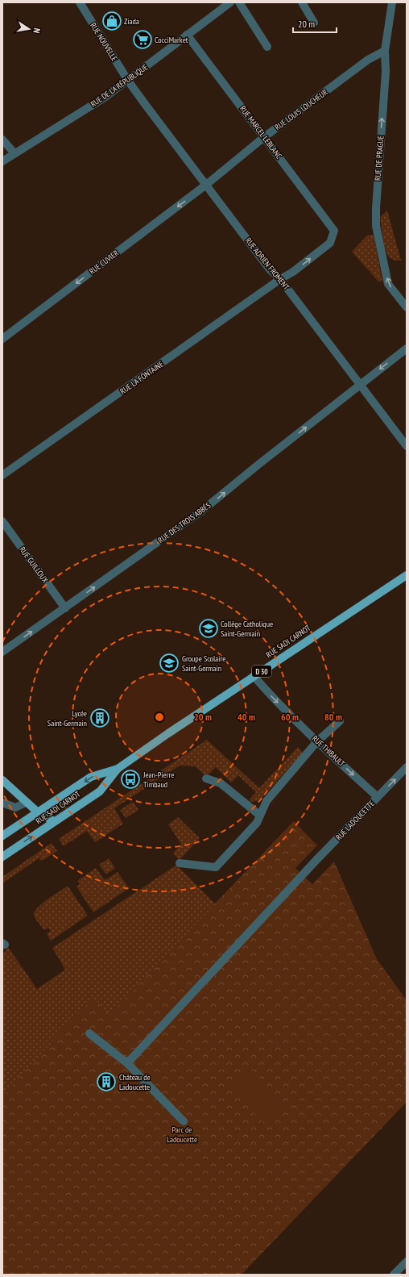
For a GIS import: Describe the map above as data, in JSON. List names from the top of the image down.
{
  "streets": {
    "main road": ["RUE SADI CARNOT", "D 30"],
    "street": [
      "RUE NOUVELLE",
      "RUE DE LA RÉPUBLIQUE",
      "RUE LOUIS LOUCHEUR",
      "RUE MARCEL LEBLANC",
      "RUE DE PRAGUE",
      "RUE CUVIER",
      "RUE ADRIEN FROMENT",
      "RUE LA FONTAINE",
      "RUE DES TROIS ABBÉS",
      "RUE GUILLOUX",
      "RUE THIBAULT",
      "RUE LADOUCETTE"
    ]
  },
  "crossings": [
    ["RUE NOUVELLE", "RUE DE LA RÉPUBLIQUE"],
    ["RUE NOUVELLE", "RUE ADRIEN FROMENT"],
    ["RUE DE LA RÉPUBLIQUE", "RUE MARCEL LEBLANC"],
    ["RUE DE LA RÉPUBLIQUE", "RUE ADRIEN FROMENT"],
    ["RUE LOUIS LOUCHEUR", "RUE MARCEL LEBLANC"],
    ["RUE LOUIS LOUCHEUR", "RUE DE PRAGUE"],
    ["RUE LOUIS LOUCHEUR", "RUE CUVIER"],
    ["RUE LOUIS LOUCHEUR", "RUE ADRIEN FROMENT"],
    ["RUE MARCEL LEBLANC", "RUE LA FONTAINE"],
    ["RUE CUVIER", "RUE ADRIEN FROMENT"],
    ["RUE ADRIEN FROMENT", "RUE LA FONTAINE"],
    ["RUE ADRIEN FROMENT", "RUE DES TROIS ABBÉS"],
    ["RUE DES TROIS ABBÉS", "RUE GUILLOUX"],
    ["RUE SADI CARNOT", "RUE THIBAULT"],
    ["RUE THIBAULT", "RUE LADOUCETTE"]
  ],
  "one_way": ["RUE DE PRAGUE", "RUE CUVIER", "RUE THIBAULT"],
  "parks": ["Parc de Ladoucette"],
  "places": {
    "shop": ["Ziada"],
    "supermarket": ["CocciMarket"],
    "school or university": ["Collège Catholique Saint-Germain", "Groupe Scolaire Saint-Germain"],
    "building": ["Lycée Saint-Germain", "Château de Ladoucette"],
    "bus stop": ["Jean-Pierre Timbaud"]
  },
  "scale_bar": "20 m",
  "north": "right",
  "rings": [
    "20 m",
    "40 m",
    "60 m",
    "80 m"
  ]
}
